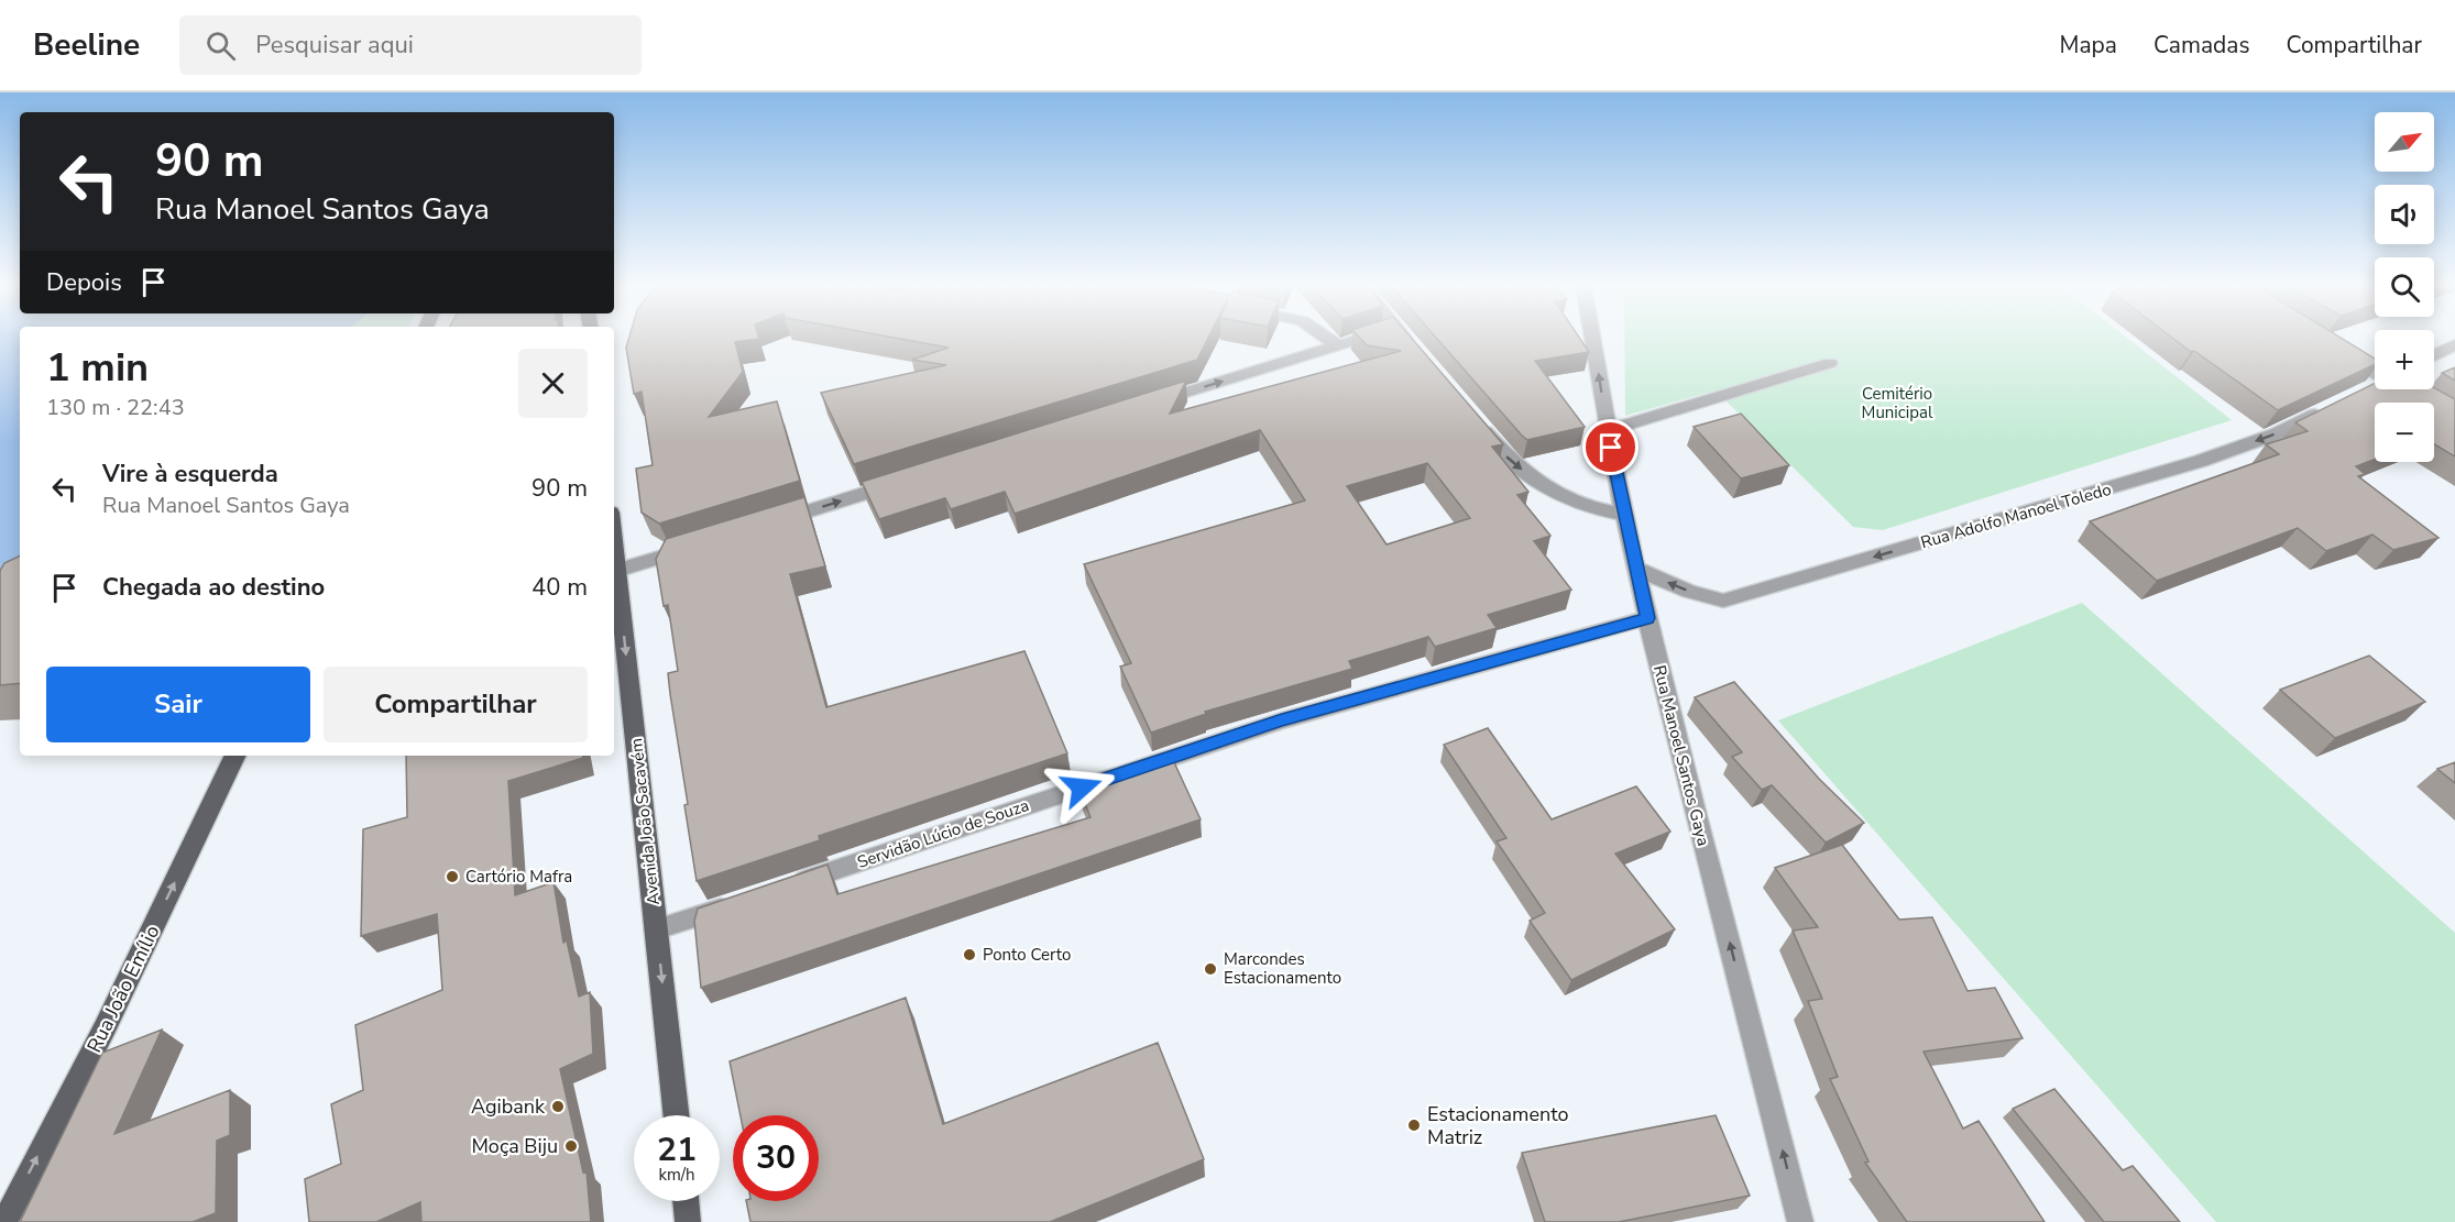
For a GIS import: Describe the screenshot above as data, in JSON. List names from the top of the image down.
{
  "streets": {
    "main road": ["Avenida João Sacavém", "Rua João Emílio"],
    "street": ["Rua Adolfo Manoel Toledo", "Rua Manoel Santos Gaya", "Servidão Lúcio de Souza"]
  },
  "crossings": [
    ["Rua Adolfo Manoel Toledo", "Rua Manoel Santos Gaya"],
    ["Rua Manoel Santos Gaya", "Servidão Lúcio de Souza"]
  ],
  "one_way": [
    "Rua Adolfo Manoel Toledo",
    "Rua Manoel Santos Gaya",
    "Avenida João Sacavém",
    "Rua João Emílio"
  ],
  "parks": ["Cemitério Municipal"],
  "places": [
    "Cartório Mafra",
    "Ponto Certo",
    "Marcondes Estacionamento",
    "Agibank",
    "Estacionamento Matriz",
    "Moça Biju"
  ],
  "north": "top right",
  "page": {
    "header": "Beeline",
    "search": "Pesquisar aqui",
    "nav": ["Mapa", "Camadas", "Compartilhar"],
    "map_buttons": ["+", "−"],
    "turn": ["90 m", "Rua Manoel Santos Gaya"],
    "then": "Depois",
    "heading": ["1 min", "130 m · 22:43"],
    "list": [
      {
        "name": "Vire à esquerda",
        "note": "Rua Manoel Santos Gaya",
        "value": "90 m"
      },
      {
        "name": "Chegada ao destino",
        "value": "40 m"
      }
    ],
    "buttons": ["Sair", "Compartilhar"],
    "speed": "21 km/h",
    "limit": "30"
  }
}
